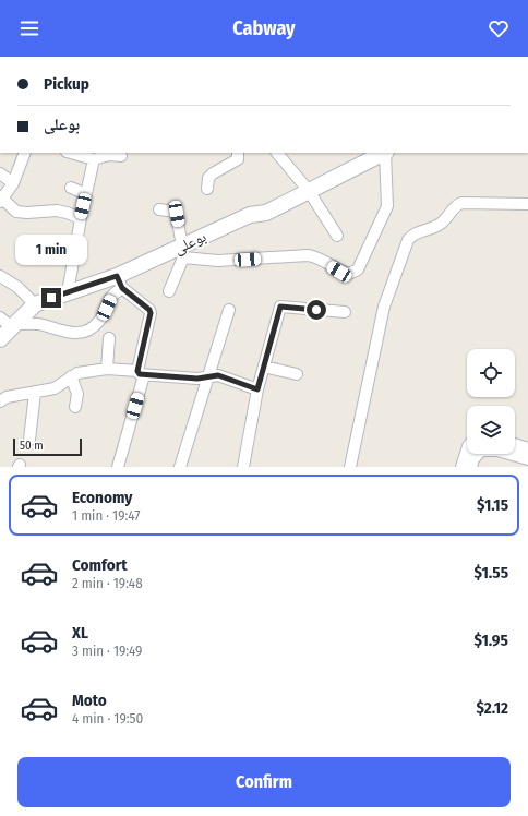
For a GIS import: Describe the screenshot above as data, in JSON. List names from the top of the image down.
{
  "streets": {
    "street": ["بوعلی"]
  },
  "scale_bar": "50 m",
  "page": {
    "header": "Cabway",
    "banner": ["Pickup", "بوعلی"],
    "bubble": "1 min",
    "scale": "50 m",
    "list": [
      {
        "name": "Economy",
        "note": "1 min · 19:47",
        "value": "$1.15"
      },
      {
        "name": "Comfort",
        "note": "2 min · 19:48",
        "value": "$1.55"
      },
      {
        "name": "XL",
        "note": "3 min · 19:49",
        "value": "$1.95"
      },
      {
        "name": "Moto",
        "note": "4 min · 19:50",
        "value": "$2.12"
      }
    ],
    "buttons": "Confirm"
  }
}
